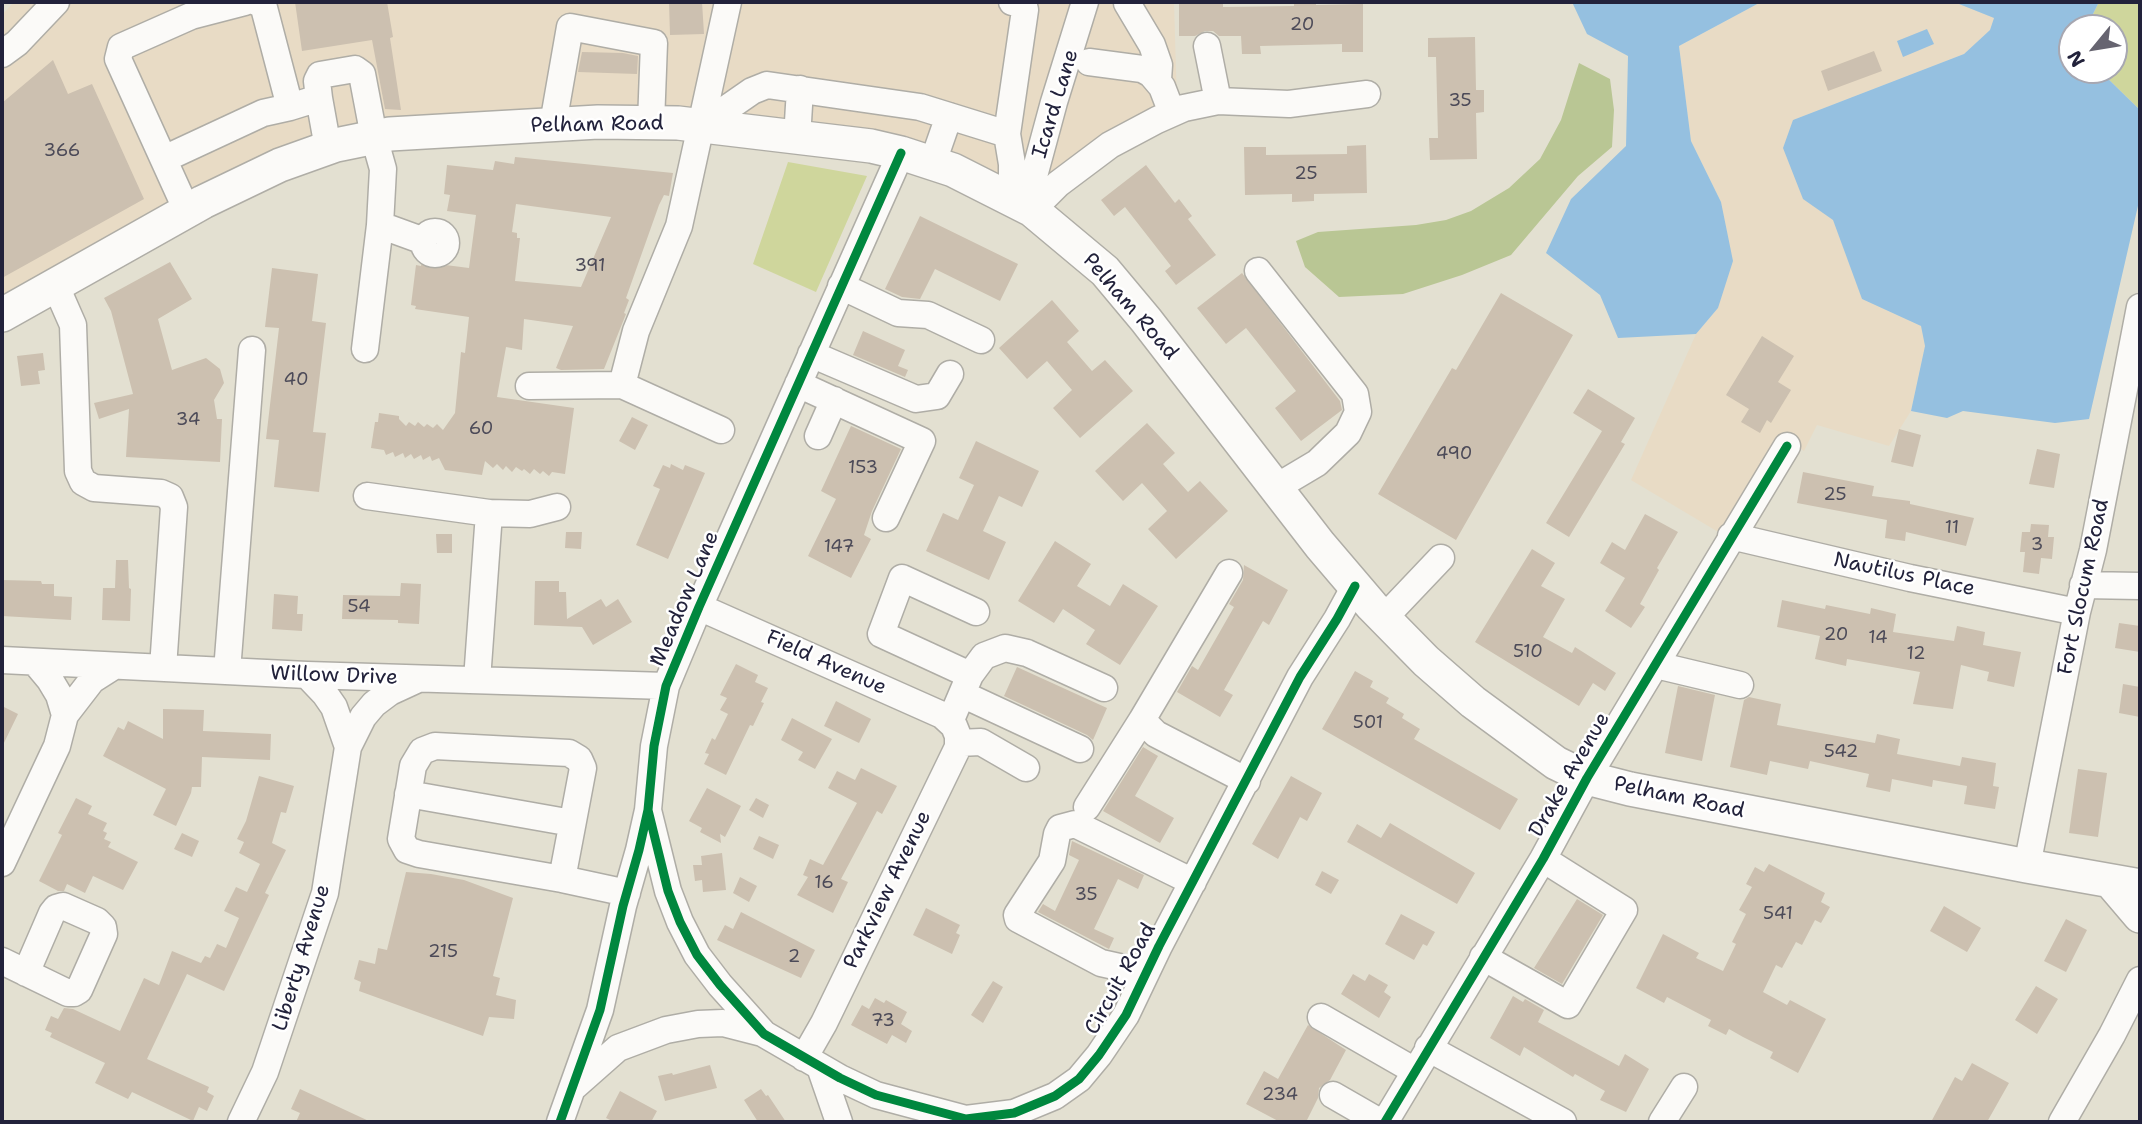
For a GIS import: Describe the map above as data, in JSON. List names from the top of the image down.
{
  "streets": {
    "main road": ["Pelham Road"],
    "street": [
      "Icard Lane",
      "Nautilus Place",
      "Fort Slocum Road",
      "Meadow Lane",
      "Field Avenue",
      "Willow Drive",
      "Drake Avenue",
      "Parkview Avenue",
      "Liberty Avenue",
      "Circuit Road"
    ]
  },
  "crossings": [
    ["Icard Lane", "Pelham Road"],
    ["Pelham Road", "Fort Slocum Road"],
    ["Pelham Road", "Meadow Lane"],
    ["Pelham Road", "Drake Avenue"],
    ["Pelham Road", "Circuit Road"],
    ["Nautilus Place", "Fort Slocum Road"],
    ["Nautilus Place", "Drake Avenue"],
    ["Meadow Lane", "Field Avenue"],
    ["Meadow Lane", "Willow Drive"],
    ["Meadow Lane", "Circuit Road"],
    ["Field Avenue", "Parkview Avenue"],
    ["Willow Drive", "Liberty Avenue"],
    ["Parkview Avenue", "Circuit Road"]
  ],
  "house_numbers": [
    "20",
    "35",
    "366",
    "25",
    "391",
    "40",
    "34",
    "60",
    "490",
    "153",
    "25",
    "11",
    "3",
    "147",
    "54",
    "20",
    "14",
    "510",
    "12",
    "501",
    "542",
    "16",
    "35",
    "541",
    "215",
    "2",
    "73",
    "234"
  ],
  "north": "bottom left"
}
